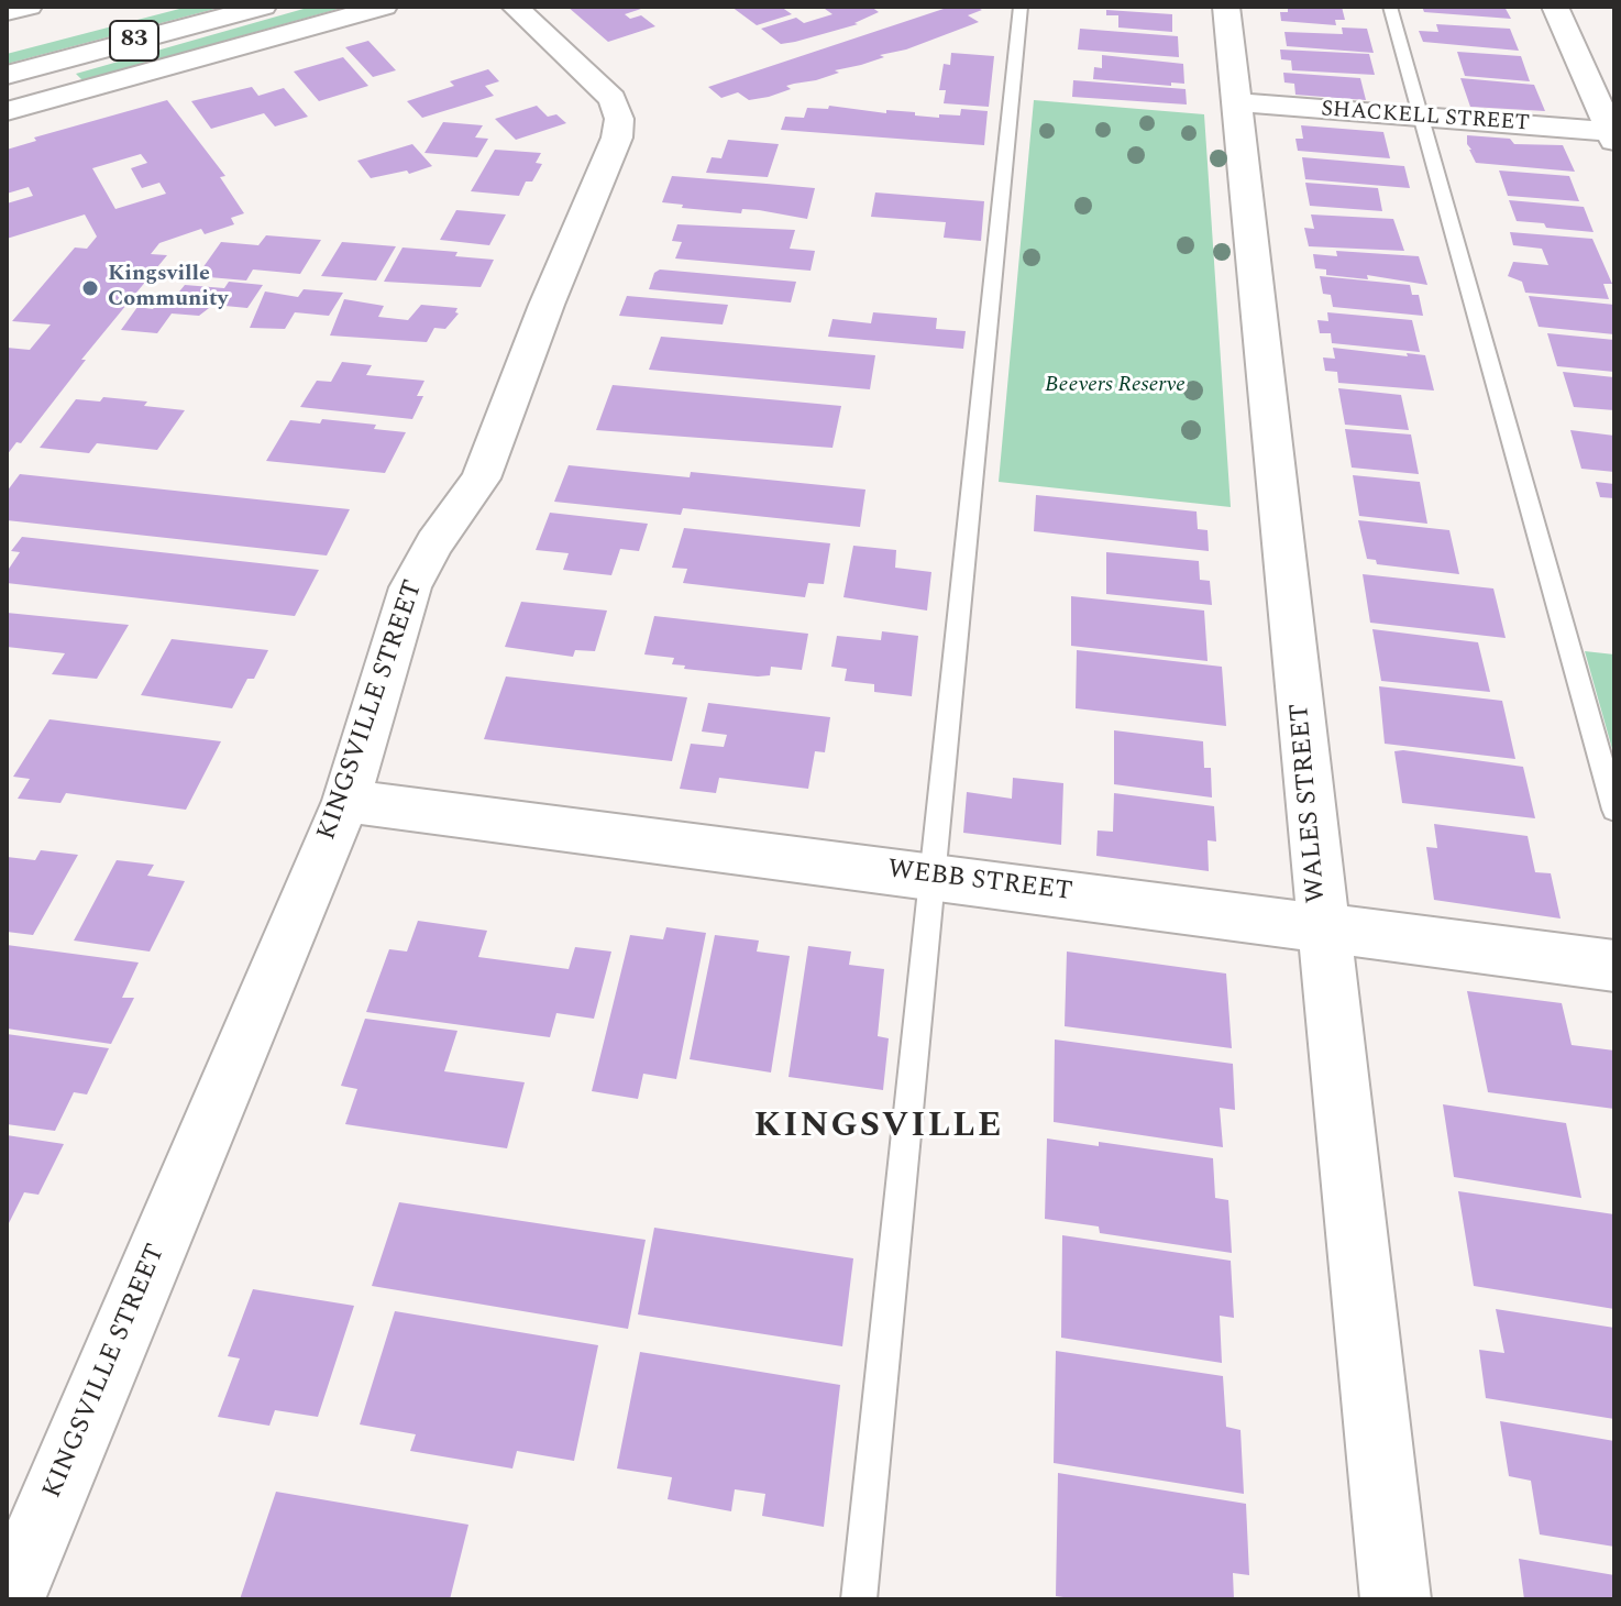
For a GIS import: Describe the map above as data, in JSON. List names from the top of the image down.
{
  "streets": {
    "main road": [
      "83",
      "SHACKELL STREET",
      "KINGSVILLE STREET",
      "WALES STREET",
      "WEBB STREET"
    ]
  },
  "crossings": [
    ["SHACKELL STREET", "WALES STREET"],
    ["KINGSVILLE STREET", "WEBB STREET"],
    ["WALES STREET", "WEBB STREET"]
  ],
  "districts": ["KINGSVILLE"],
  "parks": ["Beevers Reserve"],
  "places": ["Kingsville Community"]
}
